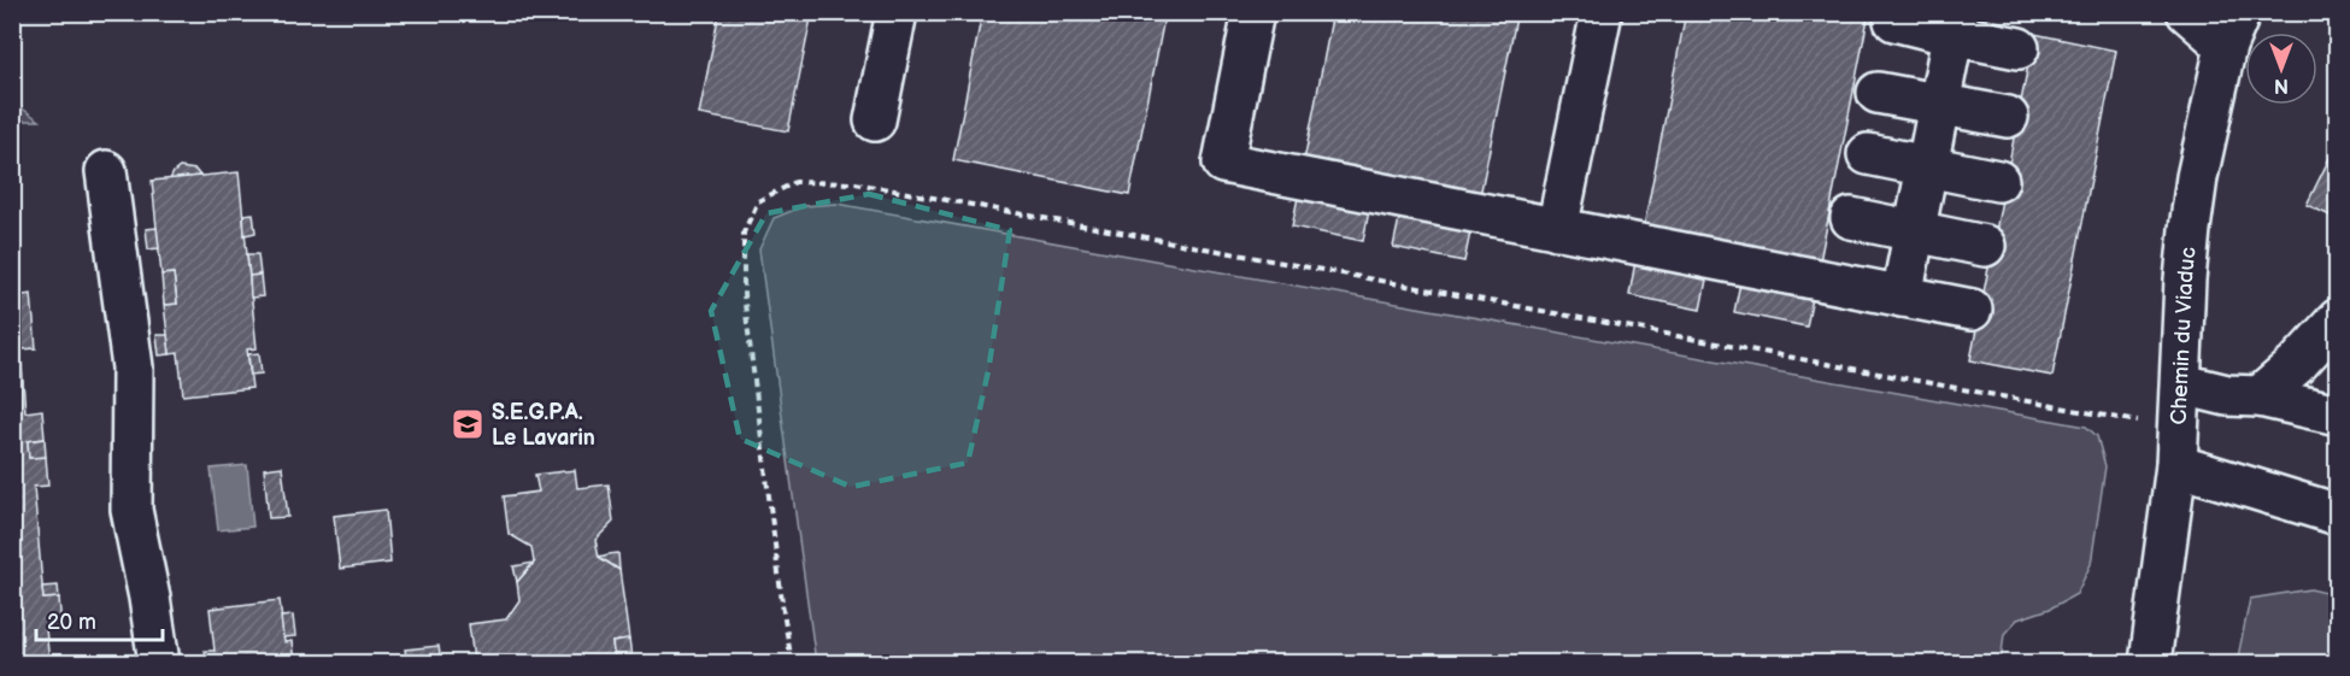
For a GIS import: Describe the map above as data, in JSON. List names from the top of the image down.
{
  "streets": {
    "street": ["Chemin du Viaduc"]
  },
  "places": {
    "school or university": ["S.E.G.P.A. Le Lavarin"]
  },
  "scale_bar": "20 m",
  "north": "bottom"
}
